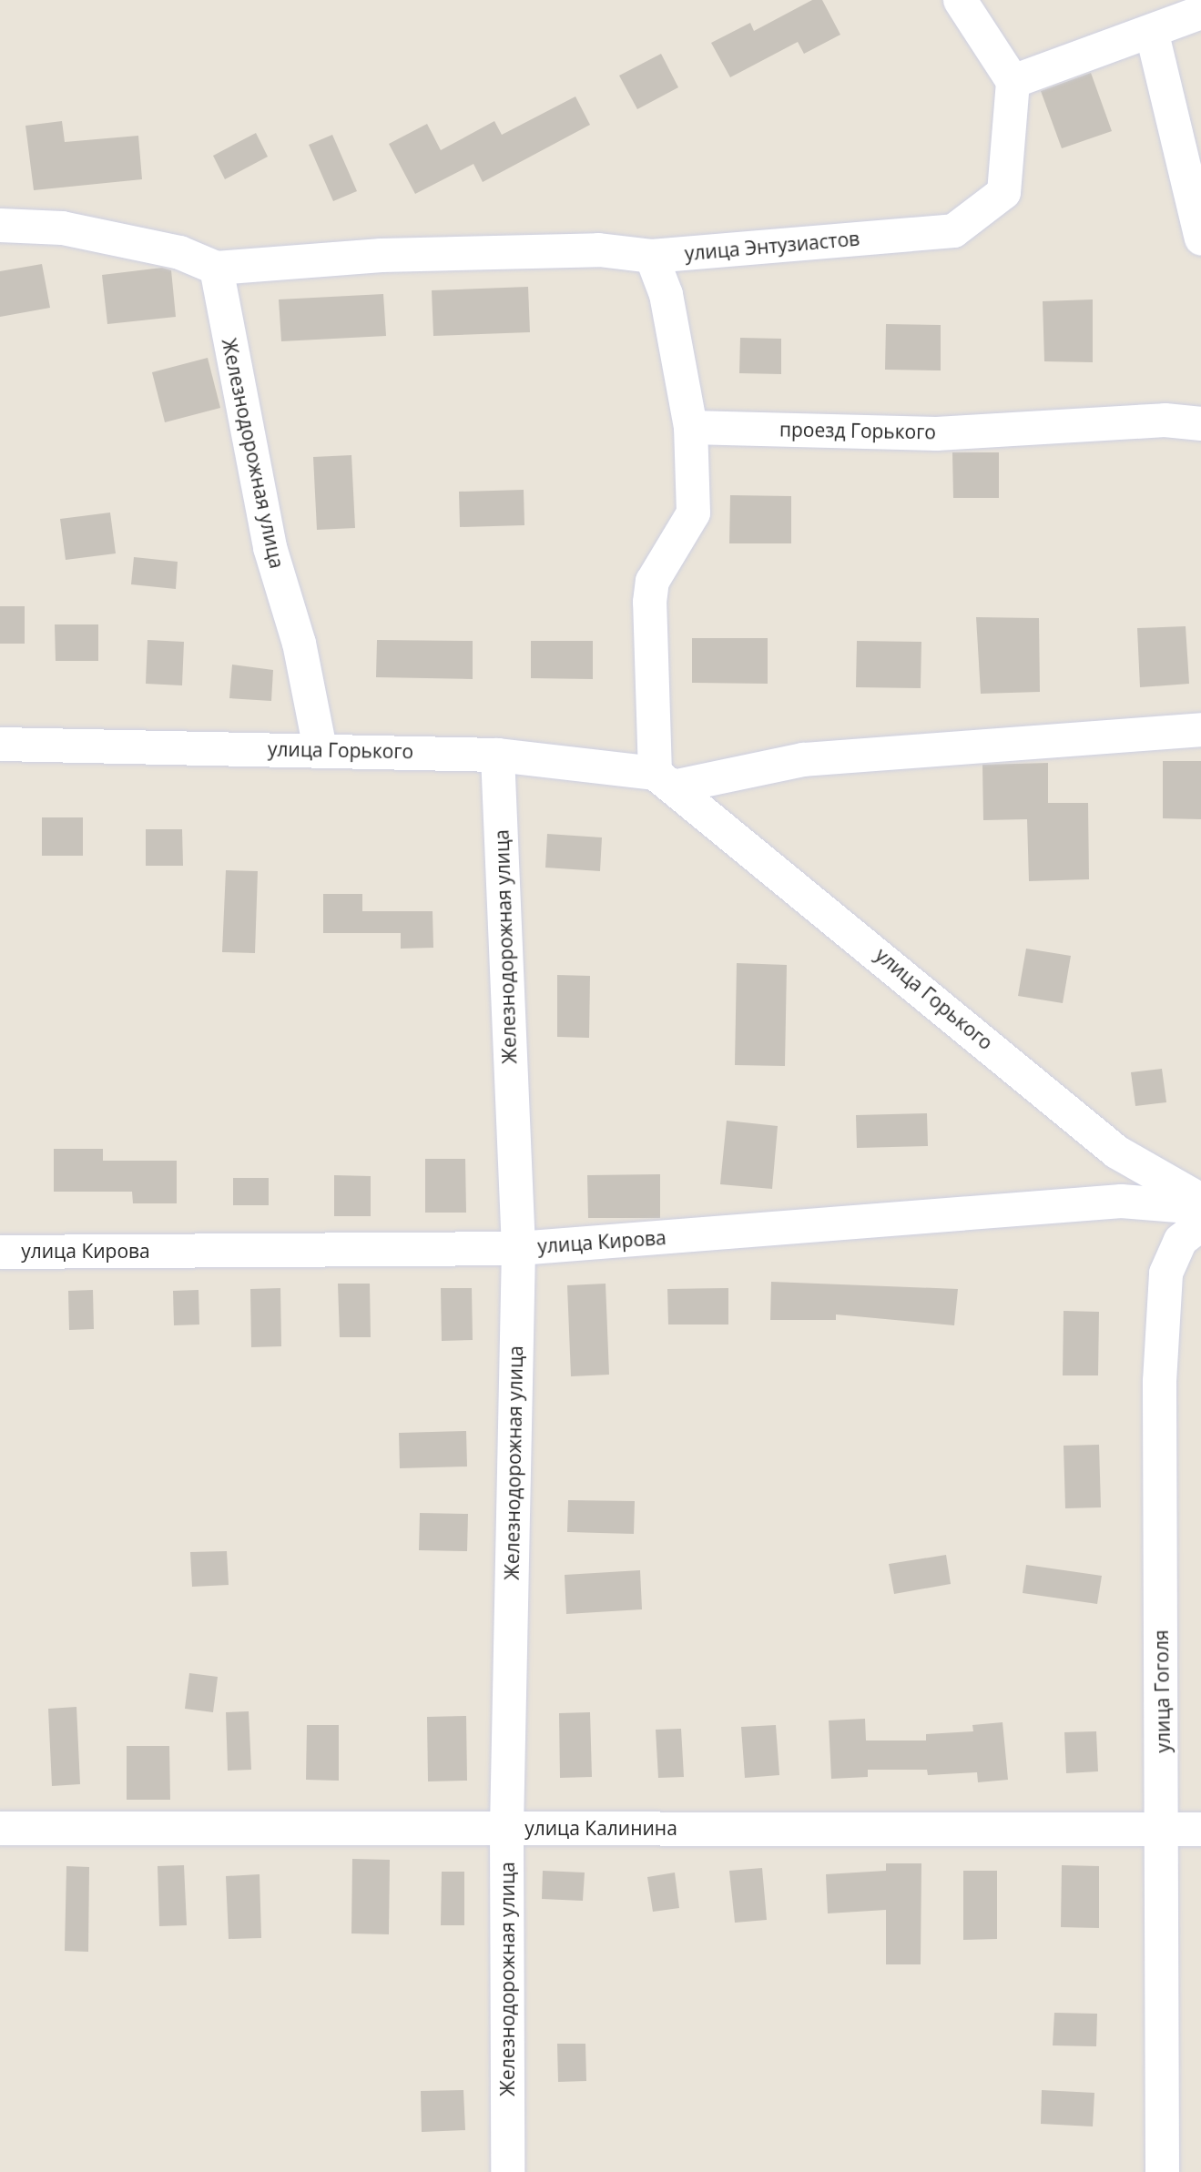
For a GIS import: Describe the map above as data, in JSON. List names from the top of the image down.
{
  "streets": {
    "street": [
      "улица Энтузиастов",
      "проезд Горького",
      "Железнодорожная улица",
      "улица Горького",
      "улица Кирова",
      "улица Гоголя",
      "улица Калинина"
    ]
  },
  "crossings": [
    ["улица Энтузиастов", "Железнодорожная улица"],
    ["Железнодорожная улица", "улица Горького"],
    ["Железнодорожная улица", "улица Кирова"],
    ["Железнодорожная улица", "улица Калинина"],
    ["улица Гоголя", "улица Калинина"]
  ]
}
